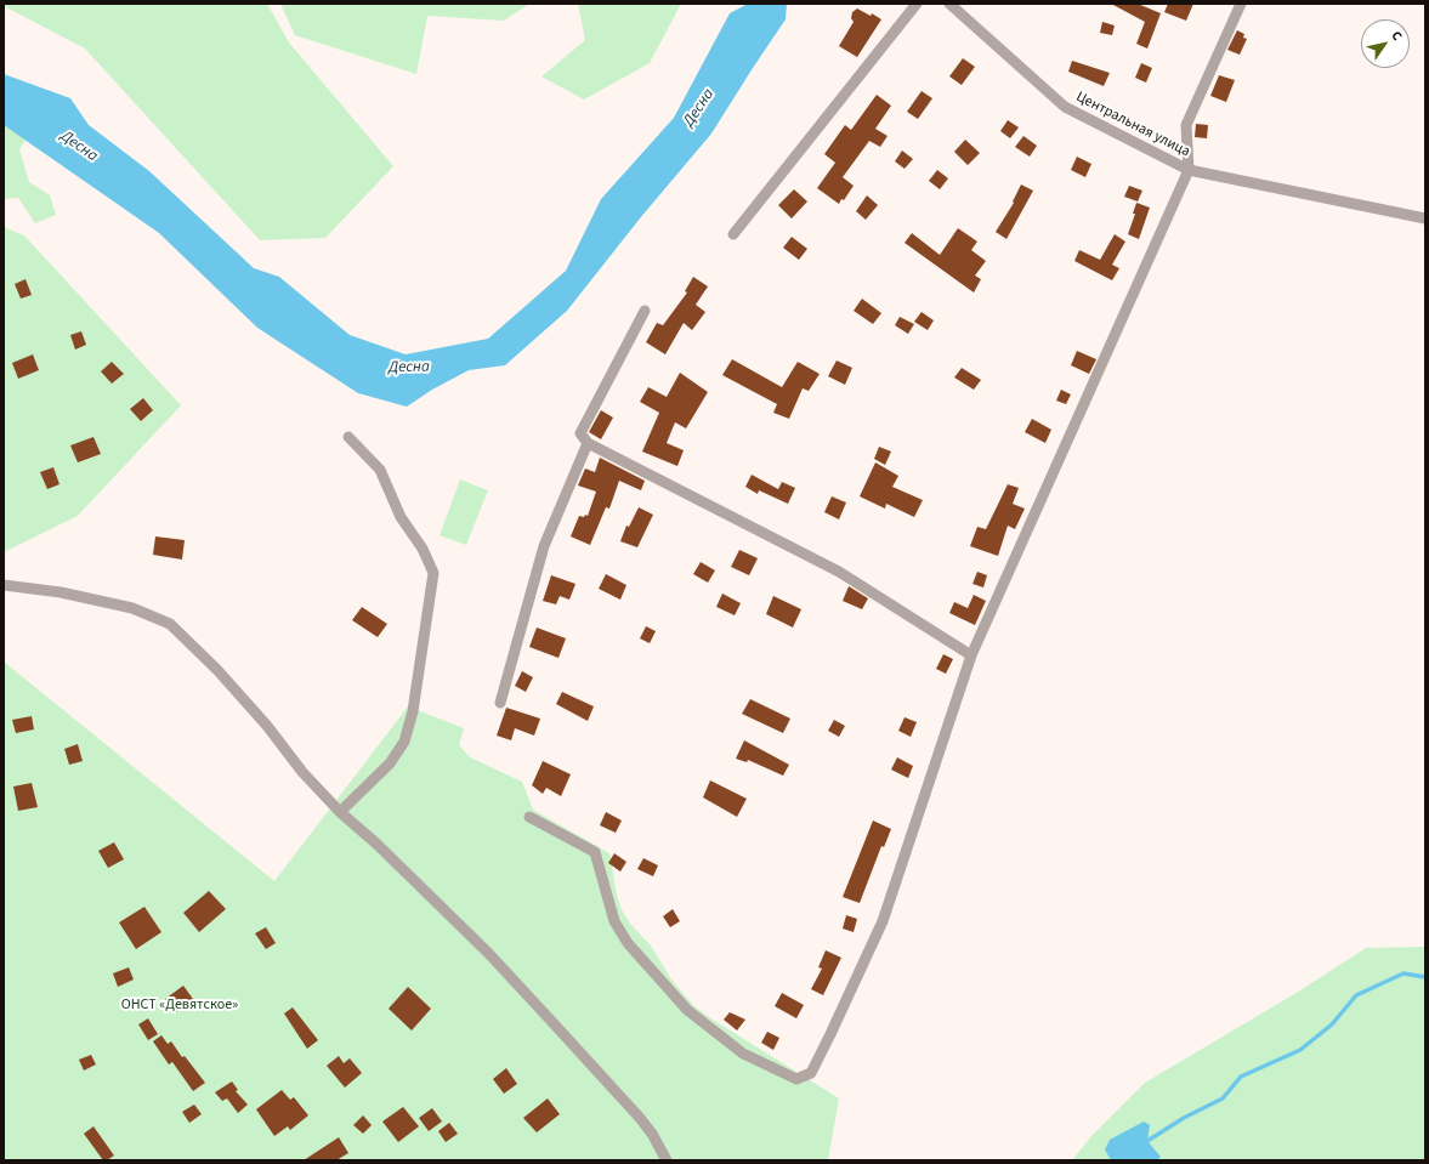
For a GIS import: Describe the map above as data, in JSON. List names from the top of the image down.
{
  "streets": {
    "street": ["Центральная улица"]
  },
  "water": ["Десна"],
  "parks": ["ОНСТ «Девятское»"],
  "north": "top right"
}
